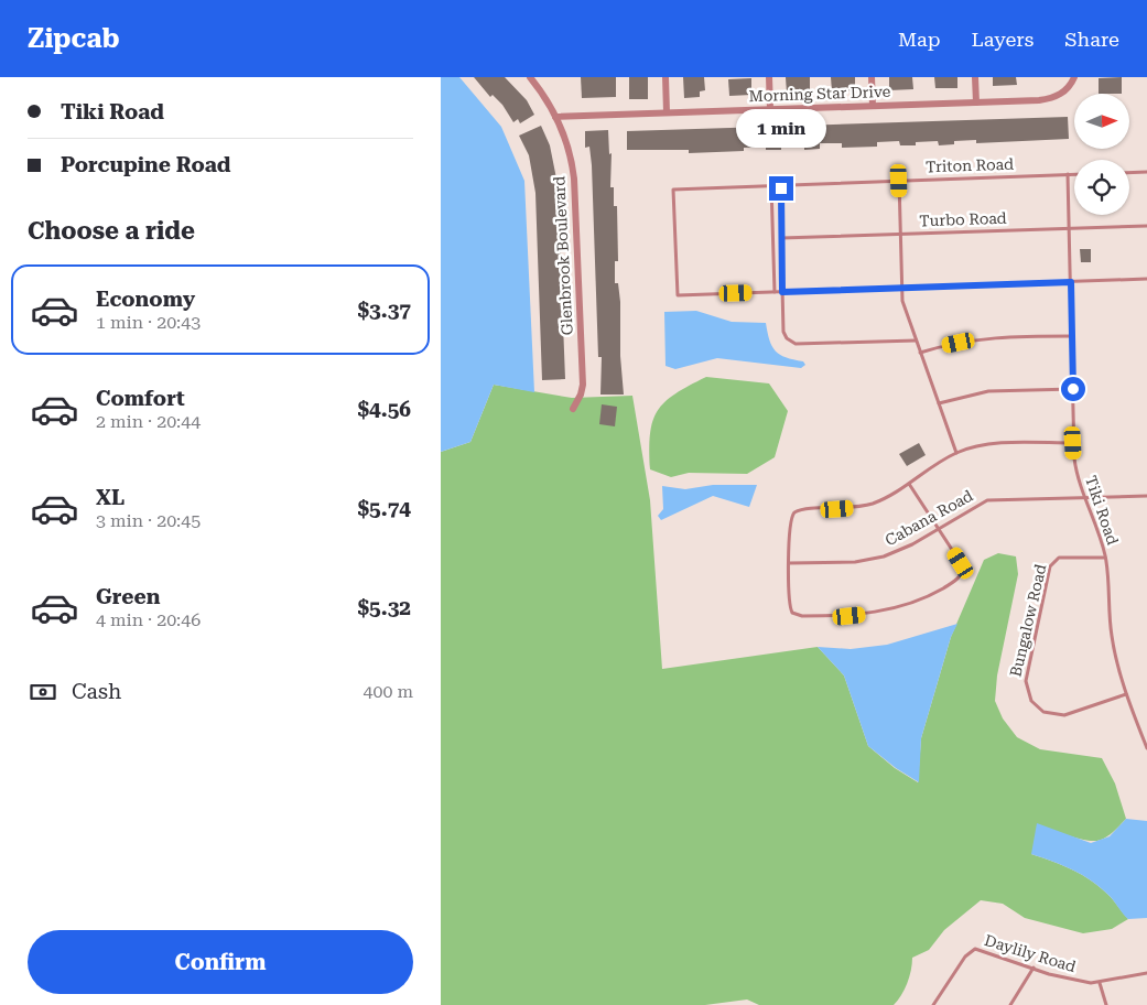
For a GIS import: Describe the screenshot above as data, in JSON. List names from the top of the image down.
{
  "streets": {
    "street": ["Morning Star Drive", "Glenbrook Boulevard"],
    "lane": [
      "Triton Road",
      "Turbo Road",
      "Tiki Road",
      "Cabana Road",
      "Bungalow Road",
      "Daylily Road"
    ]
  },
  "crossings": [
    ["Morning Star Drive", "Glenbrook Boulevard"],
    ["Triton Road", "Tiki Road"],
    ["Turbo Road", "Tiki Road"],
    ["Tiki Road", "Cabana Road"],
    ["Tiki Road", "Bungalow Road"]
  ],
  "north": "right",
  "page": {
    "header": "Zipcab",
    "nav": ["Map", "Layers", "Share"],
    "banner": ["Tiki Road", "Porcupine Road"],
    "bubble": "1 min",
    "heading": "Choose a ride",
    "list": [
      {
        "name": "Economy",
        "note": "1 min · 20:43",
        "value": "$3.37"
      },
      {
        "name": "Comfort",
        "note": "2 min · 20:44",
        "value": "$4.56"
      },
      {
        "name": "XL",
        "note": "3 min · 20:45",
        "value": "$5.74"
      },
      {
        "name": "Green",
        "note": "4 min · 20:46",
        "value": "$5.32"
      }
    ],
    "pay": ["Cash", "400 m"],
    "buttons": "Confirm"
  }
}
